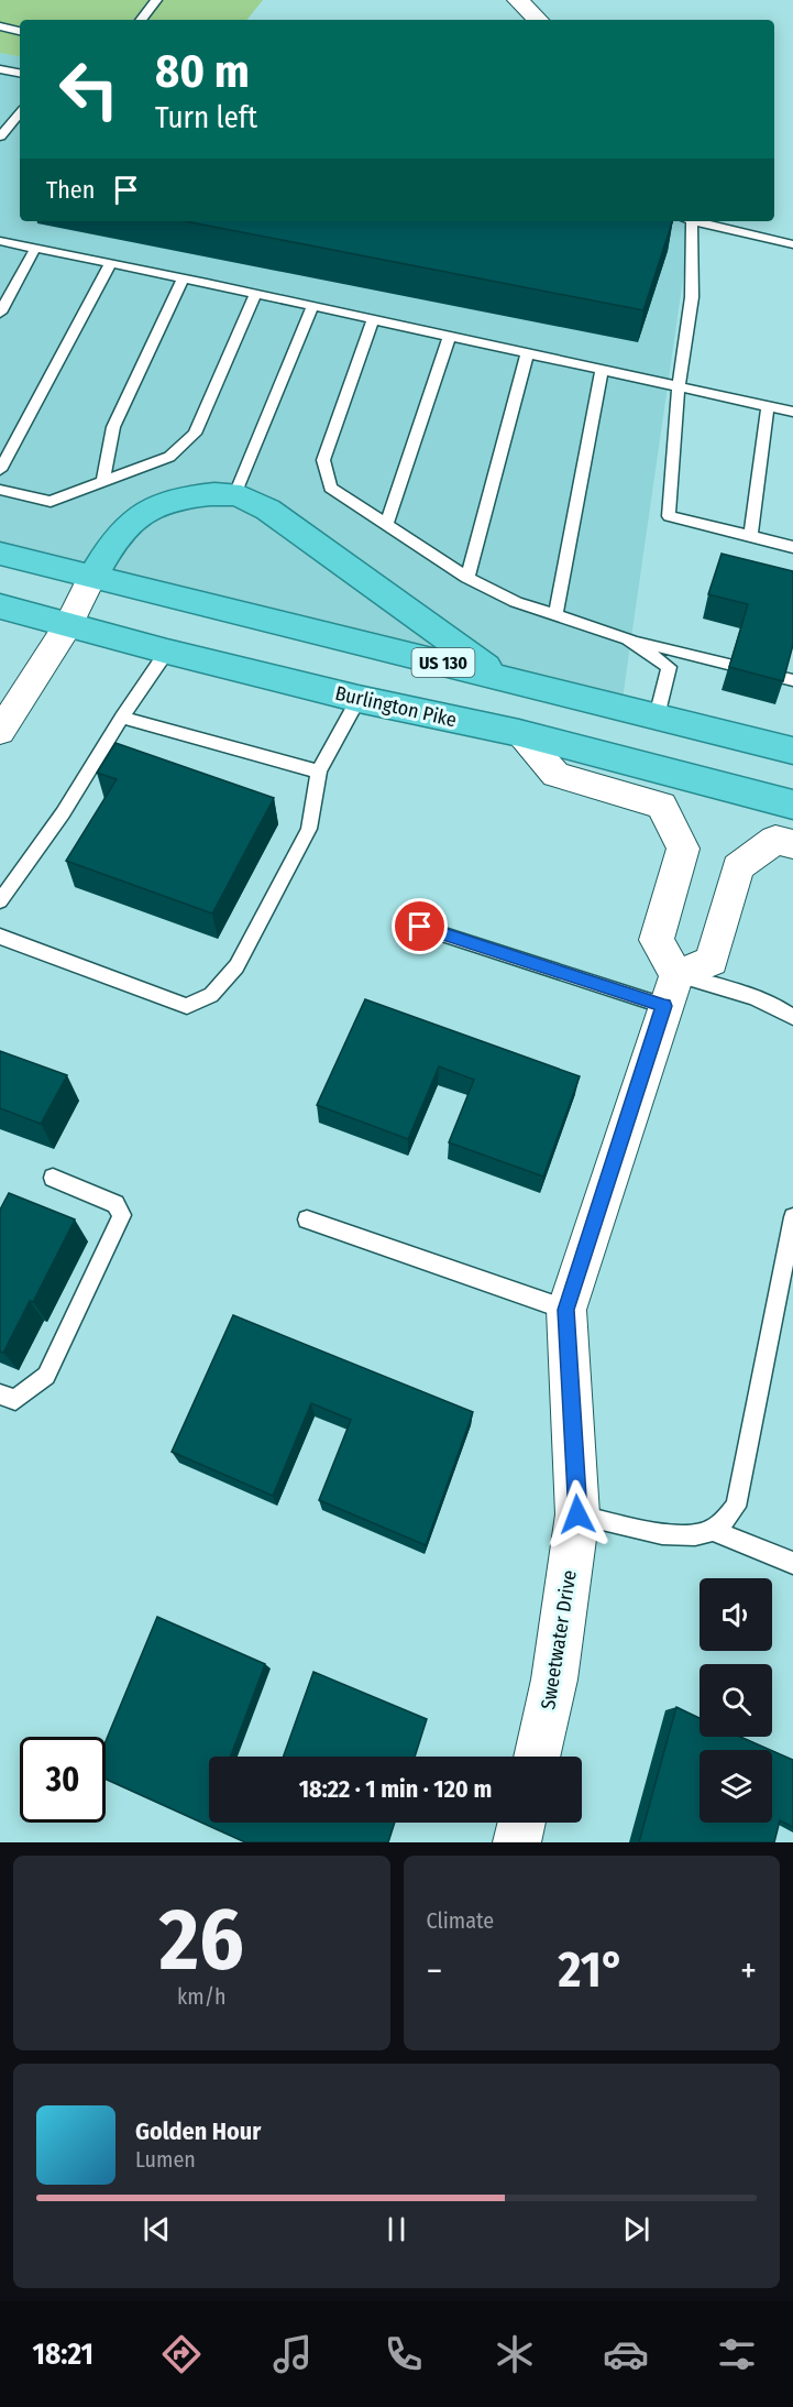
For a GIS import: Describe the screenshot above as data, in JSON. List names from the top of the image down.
{
  "streets": {
    "highway": ["US 130", "Burlington Pike"],
    "street": ["Sweetwater Drive"]
  },
  "page": {
    "turn": ["80 m", "Turn left"],
    "then": "Then",
    "limit": "30",
    "trip": "18:22 · 1 min · 120 m",
    "tile": [
      ["26", "km/h"],
      "Climate"
    ],
    "heat": ["−", "21°", "+"],
    "song": ["Golden Hour", "Lumen"],
    "tabs": "18:21"
  }
}
